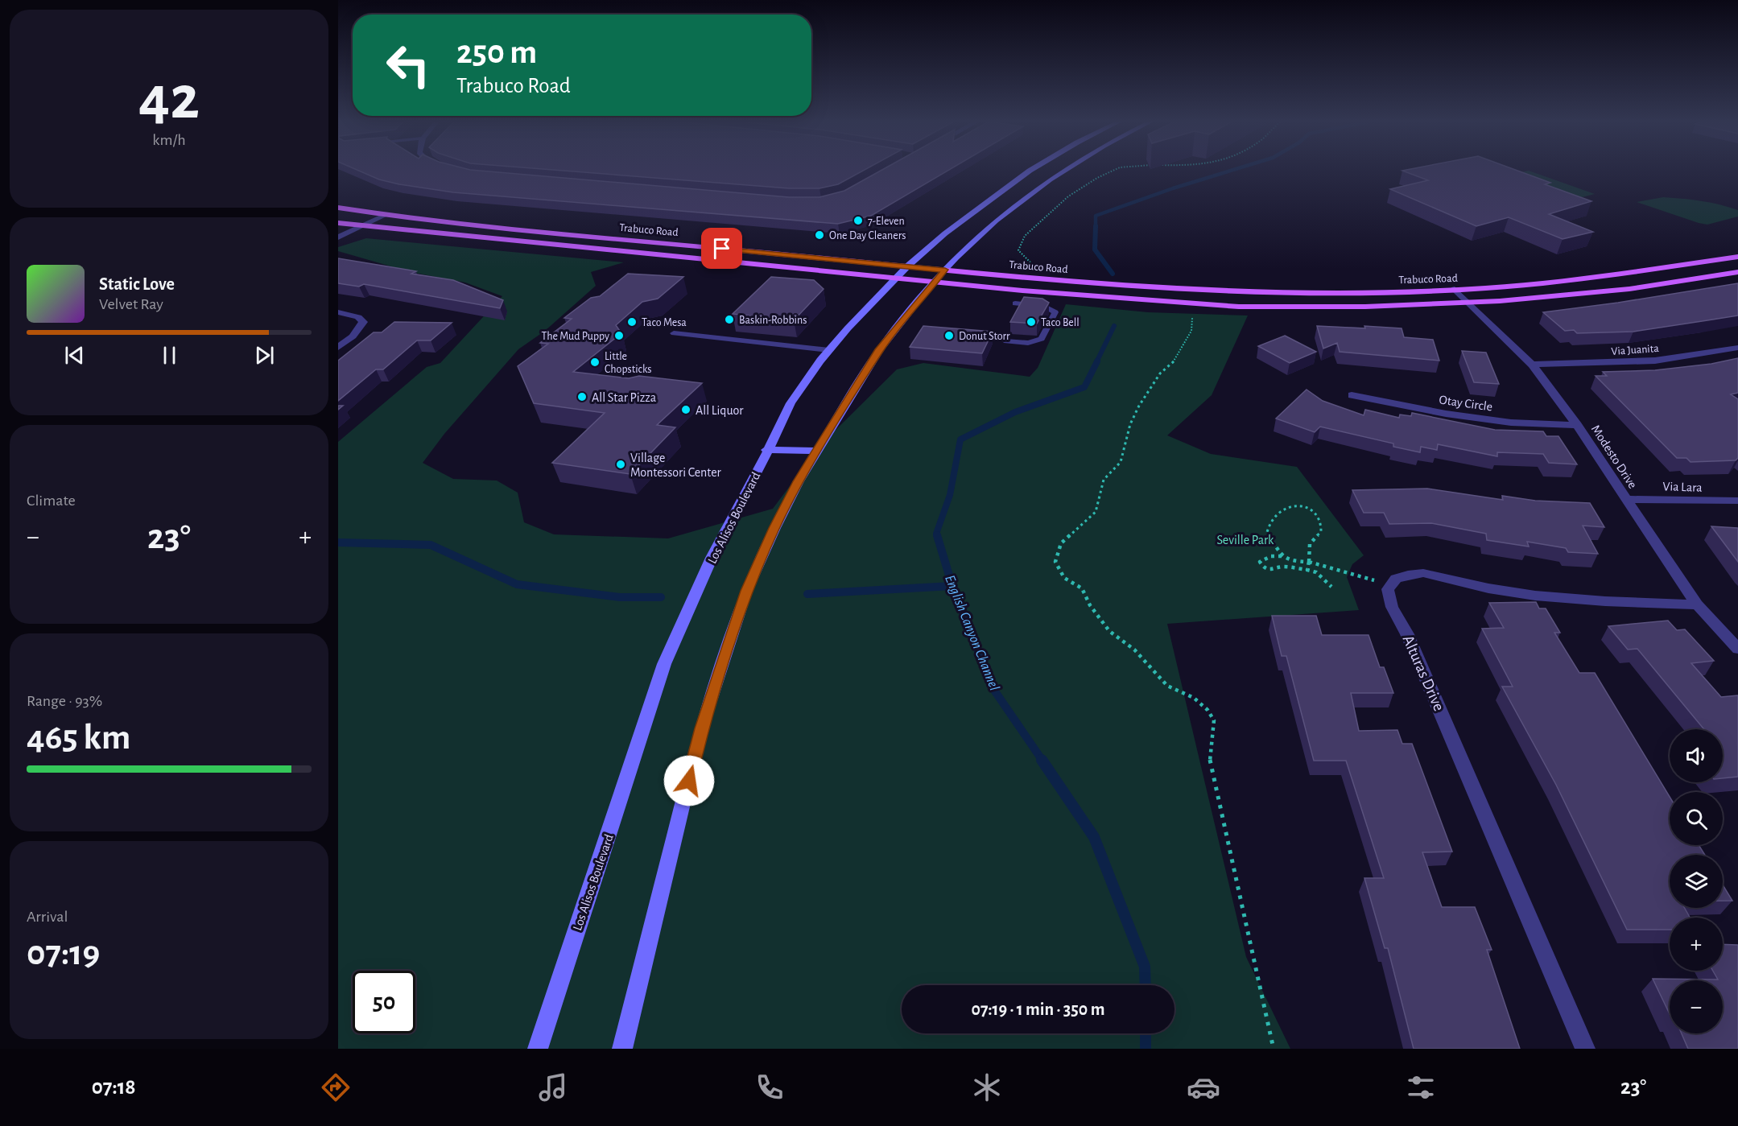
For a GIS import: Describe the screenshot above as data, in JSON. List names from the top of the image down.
{
  "streets": {
    "main road": ["Trabuco Road", "Los Alisos Boulevard"],
    "street": [
      "Via Juanita",
      "Otay Circle",
      "Modesto Drive",
      "Via Lara",
      "Alturas Drive"
    ]
  },
  "crossings": [
    ["Trabuco Road", "Modesto Drive"],
    ["Trabuco Road", "Los Alisos Boulevard"],
    ["Via Juanita", "Modesto Drive"],
    ["Otay Circle", "Modesto Drive"],
    ["Modesto Drive", "Via Lara"],
    ["Modesto Drive", "Alturas Drive"]
  ],
  "water": ["English Canyon Channel"],
  "parks": ["Seville Park"],
  "places": [
    "7-Eleven",
    "One Day Cleaners",
    "Baskin-Robbins",
    "Taco Mesa",
    "Taco Bell",
    "The Mud Puppy",
    "Donut Storr",
    "Little Chopsticks",
    "All Star Pizza",
    "All Liquor",
    "Village Montessori Center"
  ],
  "page": {
    "tile": [
      ["42", "km/h"],
      "Climate",
      ["Range · 93%", "465 km"],
      ["Arrival", "07:19"]
    ],
    "turn": ["250 m", "Trabuco Road"],
    "song": ["Static Love", "Velvet Ray"],
    "heat": ["−", "23°", "+"],
    "map_buttons": ["+", "−"],
    "limit": "50",
    "trip": "07:19 · 1 min · 350 m",
    "tabs": ["07:18", "23°"]
  }
}
